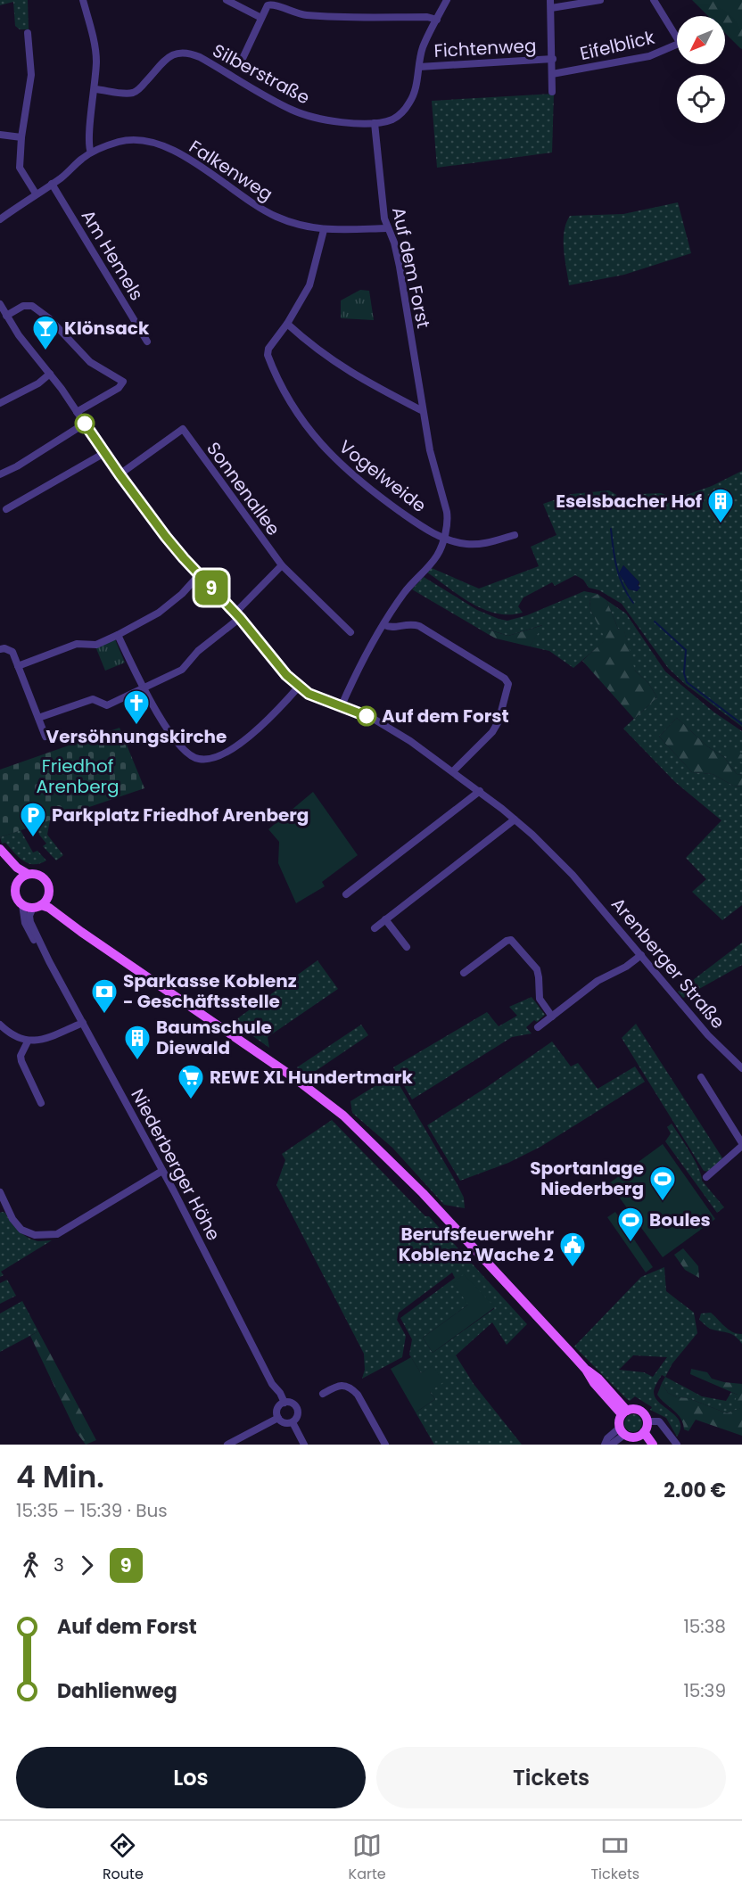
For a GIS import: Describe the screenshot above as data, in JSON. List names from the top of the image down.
{
  "streets": {
    "street": [
      "Eifelblick",
      "Fichtenweg",
      "Silberstraße",
      "Falkenweg",
      "Am Hemels",
      "Auf dem Forst",
      "Vogelweide",
      "Sonnenallee",
      "Arenberger Straße",
      "Niederberger Höhe"
    ]
  },
  "crossings": [
    ["Fichtenweg", "Silberstraße"],
    ["Silberstraße", "Auf dem Forst"],
    ["Falkenweg", "Auf dem Forst"],
    ["Falkenweg", "Vogelweide"],
    ["Auf dem Forst", "Vogelweide"],
    ["Auf dem Forst", "Arenberger Straße"]
  ],
  "parks": ["Friedhof Arenberg"],
  "places": {
    "bar": ["Klönsack"],
    "building": ["Eselsbacher Hof", "Baumschule Diewald"],
    "other": ["Auf dem Forst"],
    "church": ["Versöhnungskirche"],
    "parking": ["Parkplatz Friedhof Arenberg"],
    "bank": ["Sparkasse Koblenz - Geschäftsstelle"],
    "supermarket": ["REWE XL Hundertmark"],
    "sports": ["Sportanlage Niederberg", "Boules"],
    "public building": ["Berufsfeuerwehr Koblenz Wache 2"]
  },
  "lines": ["bus line 9"],
  "north": "bottom left",
  "page": {
    "on_map": "9",
    "heading": ["4 Min.", "15:35 – 15:39 · Bus", "2.00 €"],
    "legs": ["3", "9"],
    "list": [
      {
        "name": "Auf dem Forst",
        "value": "15:38"
      },
      {
        "name": "Dahlienweg",
        "value": "15:39"
      }
    ],
    "buttons": ["Los", "Tickets"],
    "tabs": ["Route", "Karte", "Tickets"]
  }
}
